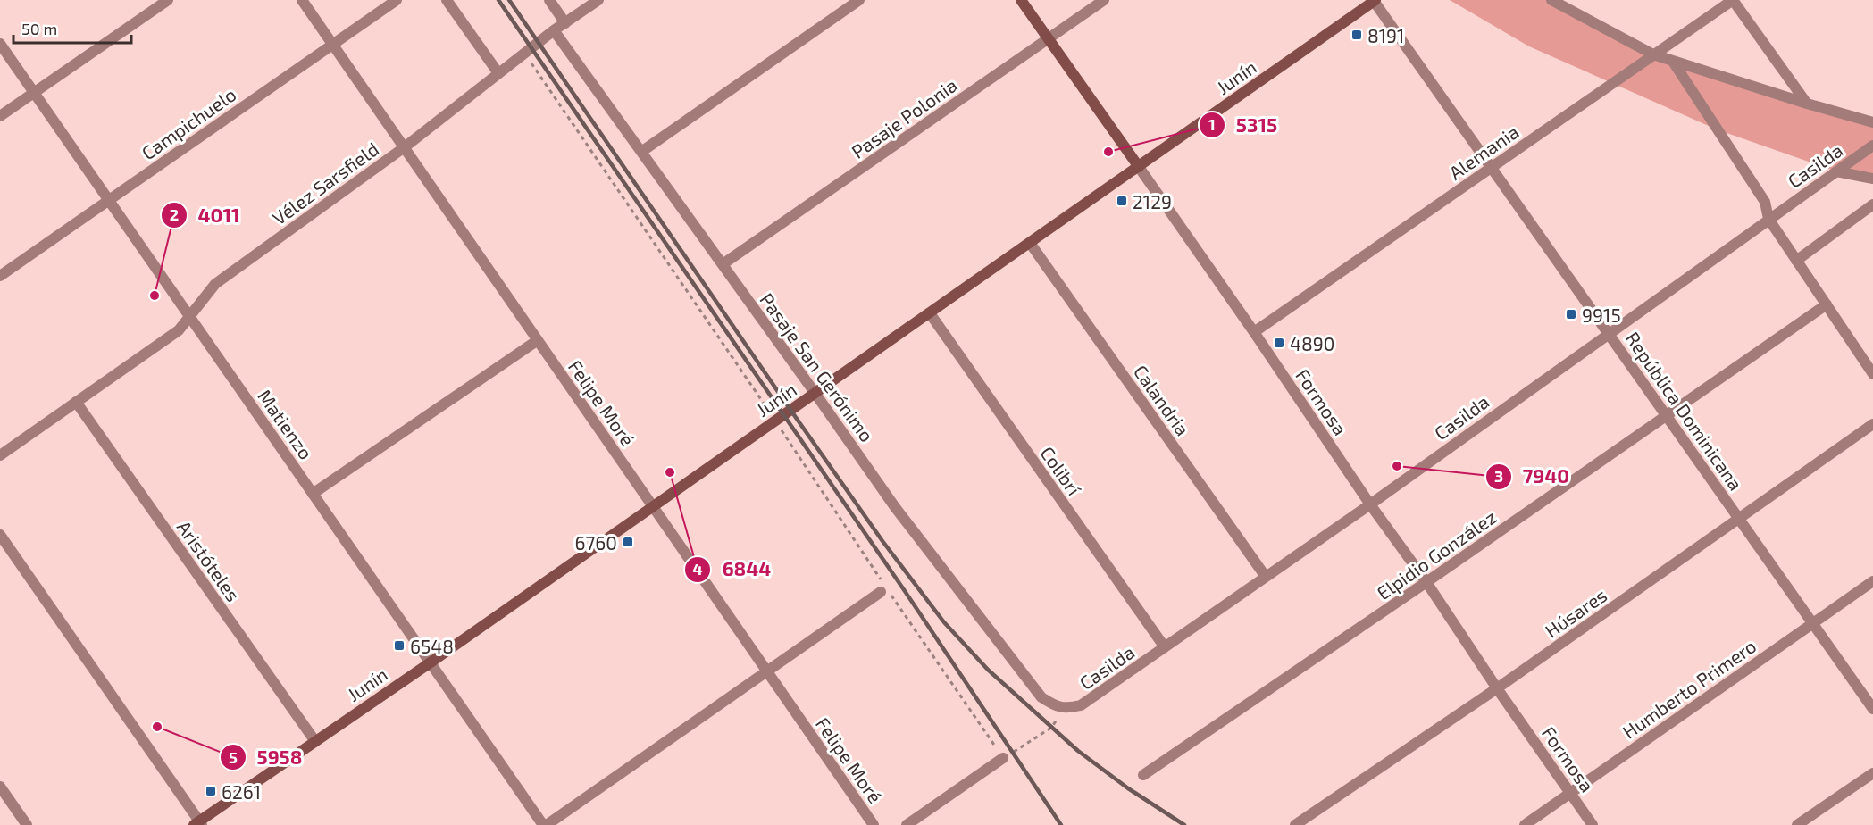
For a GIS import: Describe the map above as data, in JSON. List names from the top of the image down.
{
  "streets": {
    "main road": ["Junín", "Formosa"],
    "street": [
      "Pasaje Polonia",
      "Campichuelo",
      "Alemania",
      "Casilda",
      "Vélez Sarsfield",
      "Pasaje San Gerónimo",
      "Calandria",
      "Felipe Moré",
      "República Dominicana",
      "Matienzo",
      "Colibrí",
      "Elpidio González",
      "Aristóteles",
      "Húsares",
      "Humberto Primero"
    ]
  },
  "crossings": [
    ["Junín", "Pasaje San Gerónimo"],
    ["Junín", "Calandria"],
    ["Junín", "Formosa"],
    ["Junín", "Felipe Moré"],
    ["Junín", "República Dominicana"],
    ["Junín", "Matienzo"],
    ["Junín", "Colibrí"],
    ["Junín", "Aristóteles"],
    ["Pasaje Polonia", "Pasaje San Gerónimo"],
    ["Pasaje Polonia", "Formosa"],
    ["Campichuelo", "Felipe Moré"],
    ["Campichuelo", "Matienzo"],
    ["Alemania", "Formosa"],
    ["Alemania", "República Dominicana"],
    ["Casilda", "Pasaje San Gerónimo"],
    ["Casilda", "Calandria"],
    ["Casilda", "Formosa"],
    ["Casilda", "República Dominicana"],
    ["Casilda", "Colibrí"],
    ["Vélez Sarsfield", "Pasaje San Gerónimo"],
    ["Vélez Sarsfield", "Felipe Moré"],
    ["Vélez Sarsfield", "Matienzo"],
    ["Vélez Sarsfield", "Aristóteles"],
    ["Formosa", "Elpidio González"],
    ["Formosa", "Húsares"],
    ["Formosa", "Humberto Primero"],
    ["República Dominicana", "Elpidio González"],
    ["República Dominicana", "Húsares"],
    ["República Dominicana", "Humberto Primero"]
  ],
  "places": {
    "transit": [
      "8191",
      "2129",
      "9915",
      "4890",
      "6760",
      "6548",
      "6261"
    ],
    "other": [
      "5315",
      "4011",
      "7940",
      "6844",
      "5958"
    ]
  },
  "scale_bar": "50 m"
}
